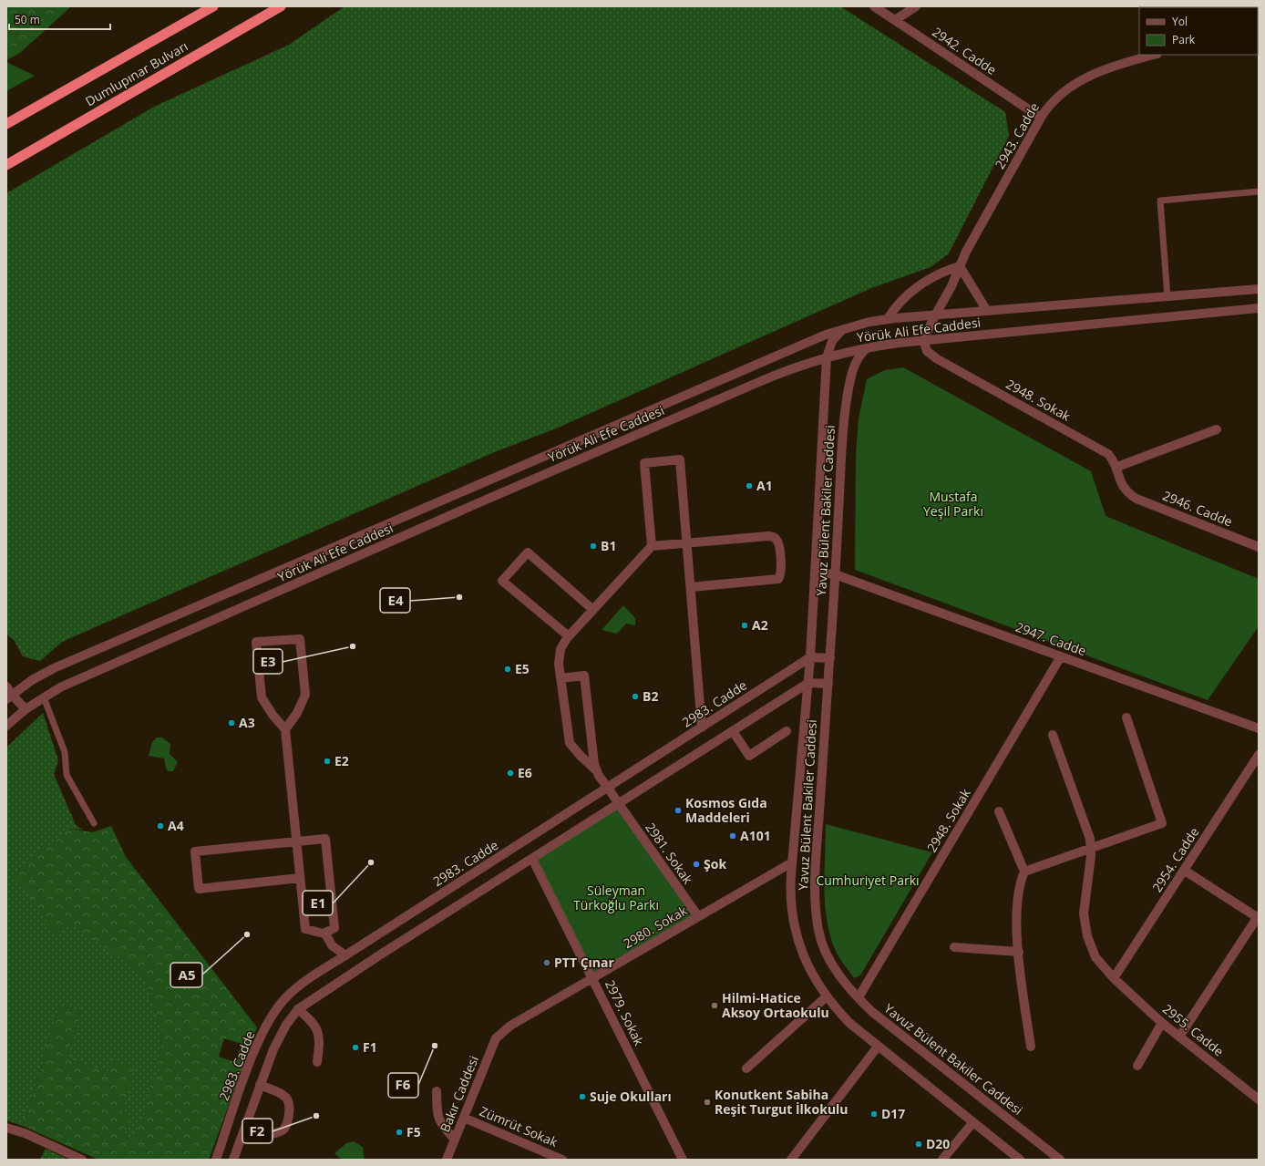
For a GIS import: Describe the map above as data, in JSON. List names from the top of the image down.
{
  "streets": {
    "highway": ["Dumlupınar Bulvarı"],
    "street": [
      "2942. Cadde",
      "2943. Cadde",
      "Yörük Ali Efe Caddesi",
      "2948. Sokak",
      "2946. Cadde",
      "Yavuz Bülent Bakiler Caddesi",
      "2947. Cadde",
      "2983. Cadde",
      "2981. Sokak",
      "2954. Cadde",
      "2980. Sokak",
      "2979. Sokak",
      "2955. Cadde",
      "Bakır Caddesi",
      "Zümrüt Sokak"
    ]
  },
  "crossings": [
    ["2942. Cadde", "2943. Cadde"],
    ["2943. Cadde", "Yörük Ali Efe Caddesi"],
    ["2943. Cadde", "2948. Sokak"],
    ["Yörük Ali Efe Caddesi", "2948. Sokak"],
    ["Yörük Ali Efe Caddesi", "Yavuz Bülent Bakiler Caddesi"],
    ["2948. Sokak", "2946. Cadde"],
    ["2948. Sokak", "Yavuz Bülent Bakiler Caddesi"],
    ["2948. Sokak", "2947. Cadde"],
    ["Yavuz Bülent Bakiler Caddesi", "2947. Cadde"],
    ["Yavuz Bülent Bakiler Caddesi", "2983. Cadde"],
    ["Yavuz Bülent Bakiler Caddesi", "2980. Sokak"],
    ["2983. Cadde", "2981. Sokak"],
    ["2981. Sokak", "2980. Sokak"],
    ["2954. Cadde", "2955. Cadde"],
    ["2980. Sokak", "2979. Sokak"],
    ["2980. Sokak", "Bakır Caddesi"],
    ["Bakır Caddesi", "Zümrüt Sokak"]
  ],
  "parks": ["Mustafa Yeşil Parkı", "Cumhuriyet Parkı", "Süleyman Türkoğlu Parkı"],
  "places": [
    "A1",
    "B1",
    "E4",
    "A2",
    "E3",
    "E5",
    "B2",
    "A3",
    "E2",
    "E6",
    "Kosmos Gıda Maddeleri",
    "A4",
    "A101",
    "E1",
    "Şok",
    "A5",
    "PTT Çınar",
    "Hilmi-Hatice Aksoy Ortaokulu",
    "F6",
    "F1",
    "Suje Okulları",
    "Konutkent Sabiha Reşit Turgut İlkokulu",
    "D17",
    "F2",
    "F5",
    "D20"
  ],
  "legend": ["Yol", "Park"],
  "scale_bar": "50 m"
}
